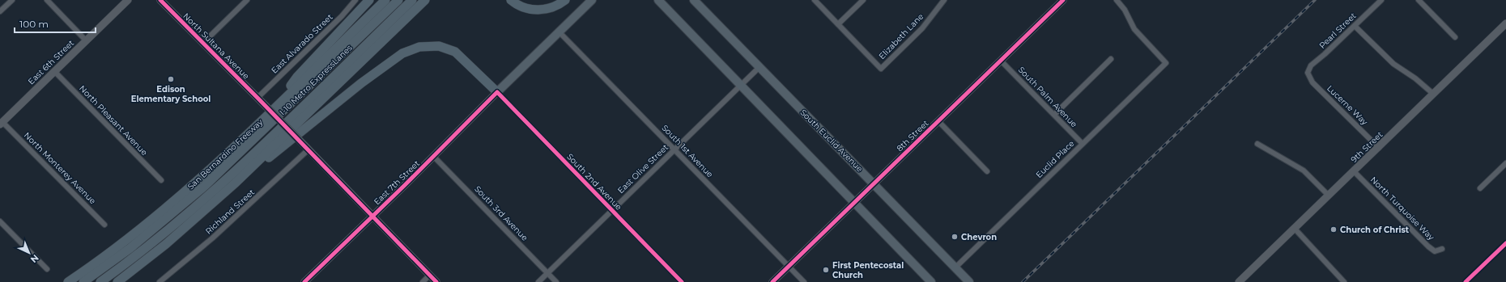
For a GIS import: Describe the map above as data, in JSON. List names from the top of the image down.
{
  "streets": {
    "highway": ["I-10 Metro ExpressLanes", "San Bernardino Freeway"],
    "main road": ["South Euclid Avenue", "East 7th Street"],
    "street": [
      "Pearl Street",
      "Elizabeth Lane",
      "East Alvarado Street",
      "North Sultana Avenue",
      "East 6th Street",
      "South Palm Avenue",
      "Lucerne Way",
      "North Pleasant Avenue",
      "8th Street",
      "9th Street",
      "South 1st Avenue",
      "Euclid Place",
      "North Monterey Avenue",
      "East Olive Street",
      "South 2nd Avenue",
      "North Turquoise Way",
      "Richland Street",
      "South 3rd Avenue"
    ]
  },
  "crossings": [
    ["Pearl Street", "Lucerne Way"],
    ["East Alvarado Street", "North Sultana Avenue"],
    ["North Sultana Avenue", "East 7th Street"],
    ["North Sultana Avenue", "Richland Street"],
    ["East 6th Street", "North Pleasant Avenue"],
    ["East 6th Street", "North Monterey Avenue"],
    ["South Palm Avenue", "8th Street"],
    ["South Palm Avenue", "Euclid Place"],
    ["Lucerne Way", "9th Street"],
    ["8th Street", "South Euclid Avenue"],
    ["8th Street", "South 1st Avenue"],
    ["South Euclid Avenue", "Euclid Place"],
    ["South Euclid Avenue", "East Olive Street"],
    ["9th Street", "North Turquoise Way"],
    ["South 1st Avenue", "East Olive Street"],
    ["South 1st Avenue", "East 7th Street"],
    ["East Olive Street", "South 2nd Avenue"],
    ["East Olive Street", "South 3rd Avenue"],
    ["South 2nd Avenue", "East 7th Street"],
    ["East 7th Street", "South 3rd Avenue"]
  ],
  "places": [
    "Edison Elementary School",
    "Church of Christ",
    "Chevron",
    "First Pentecostal Church"
  ],
  "scale_bar": "100 m",
  "north": "bottom right"
}
